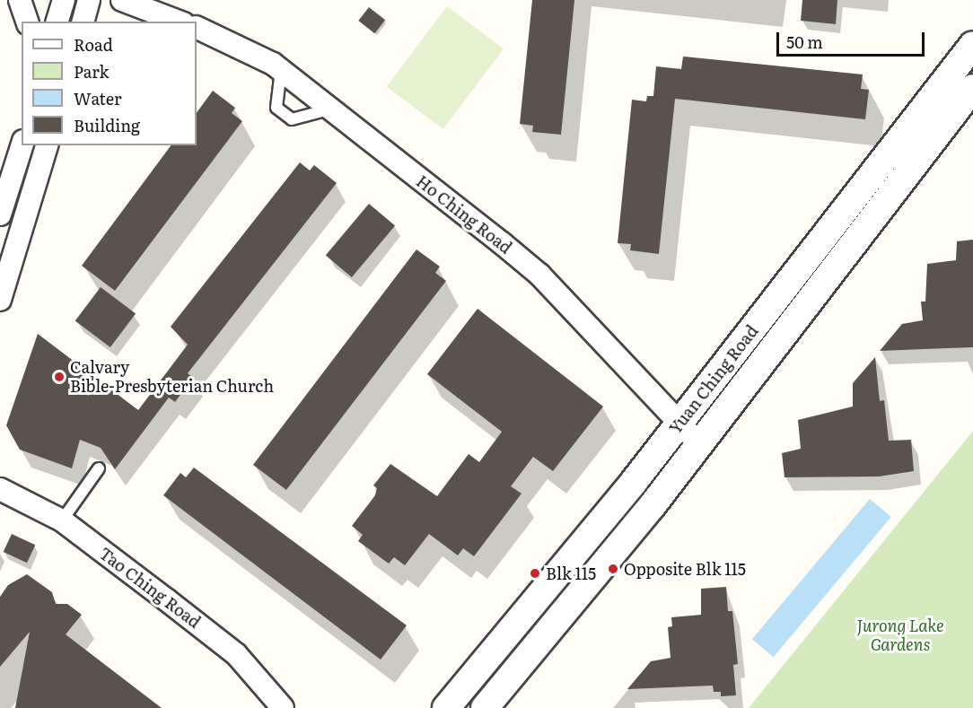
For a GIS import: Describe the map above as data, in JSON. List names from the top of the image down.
{
  "streets": {
    "street": ["Ho Ching Road", "Yuan Ching Road", "Tao Ching Road"]
  },
  "crossings": [
    ["Ho Ching Road", "Yuan Ching Road"]
  ],
  "parks": ["Jurong Lake Gardens"],
  "places": ["Calvary Bible-Presbyterian Church", "Opposite Blk 115", "Blk 115"],
  "legend": [
    "Road",
    "Park",
    "Water",
    "Building"
  ],
  "scale_bar": "50 m"
}
